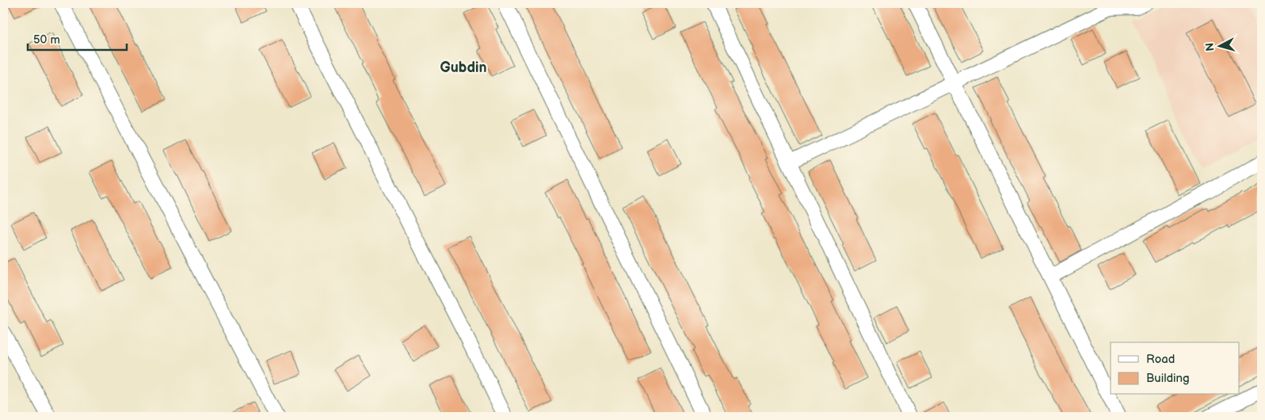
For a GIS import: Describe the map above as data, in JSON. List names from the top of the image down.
{
  "districts": ["Gubdin"],
  "legend": ["Road", "Building"],
  "scale_bar": "50 m",
  "north": "left"
}
